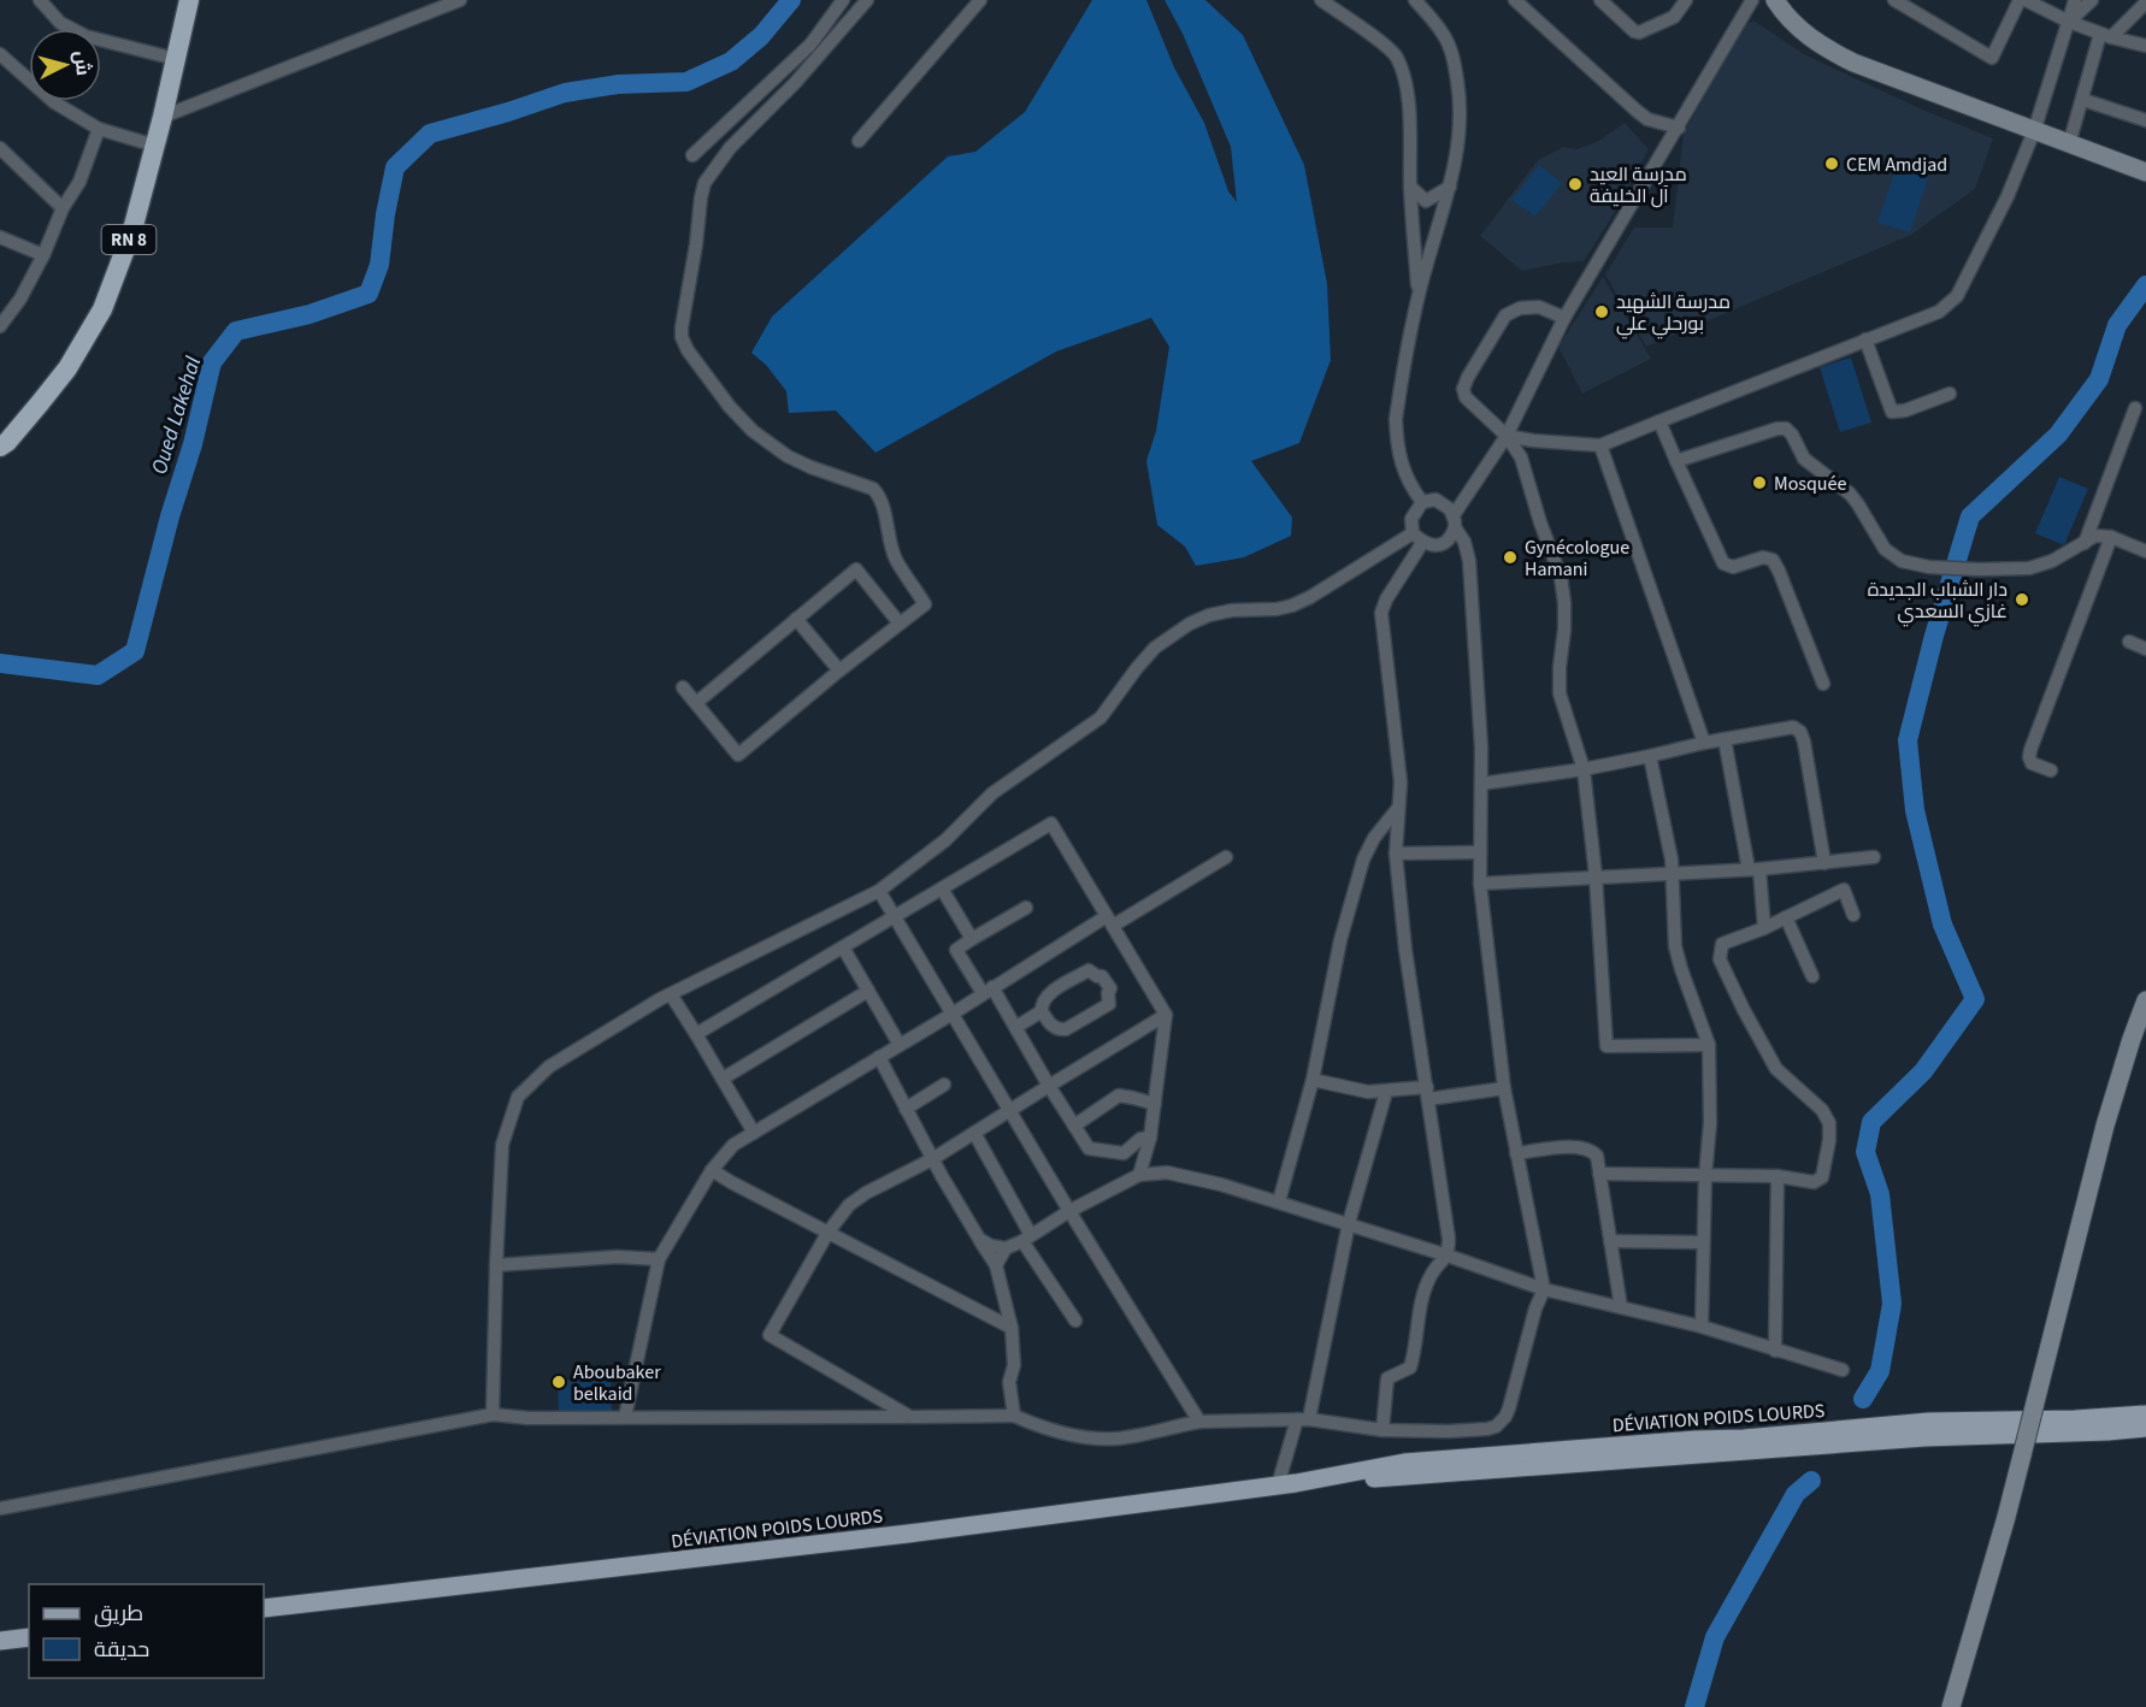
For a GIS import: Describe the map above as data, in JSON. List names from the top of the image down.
{
  "streets": {
    "highway": ["RN 8"],
    "main road": ["DÉVIATION POIDS LOURDS"]
  },
  "water": ["Oued Lakehal"],
  "places": [
    "CEM Amdjad",
    "مدرسة العيد آل الخليفة",
    "مدرسة الشهيد بورحلي علي",
    "Mosquée",
    "Gynécologue Hamani",
    "دار الشباب الجديدة غازي السعدي",
    "Aboubaker belkaid"
  ],
  "legend": ["طريق", "حديقة"],
  "north": "right"
}
